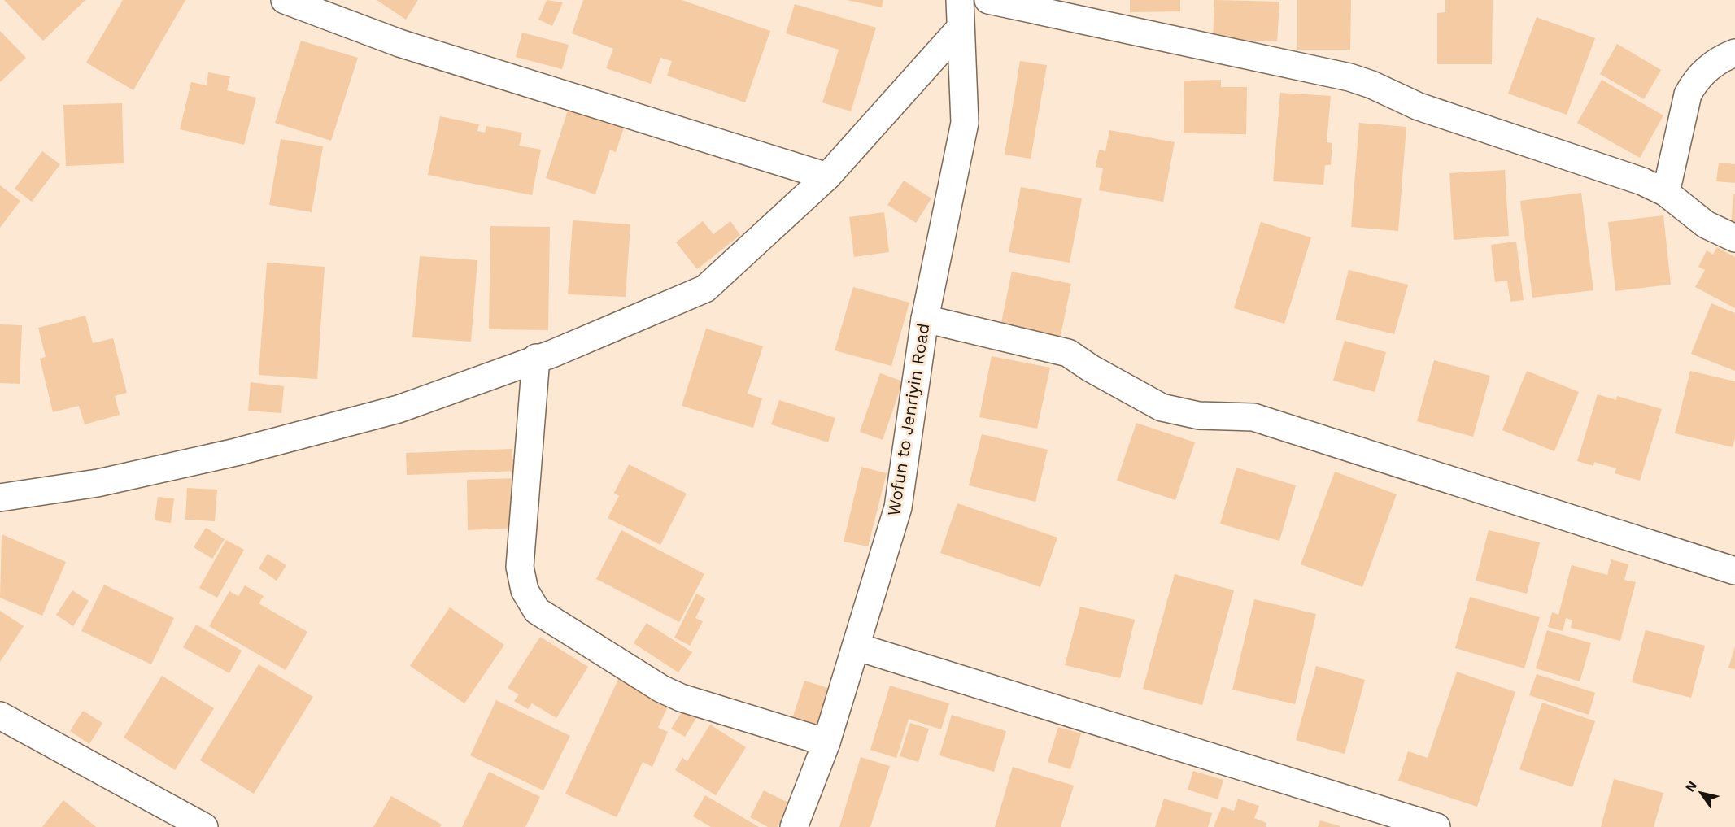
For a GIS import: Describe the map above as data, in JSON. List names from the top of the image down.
{
  "streets": {
    "street": ["Wofun to Jenriyin Road"]
  },
  "north": "top left"
}
